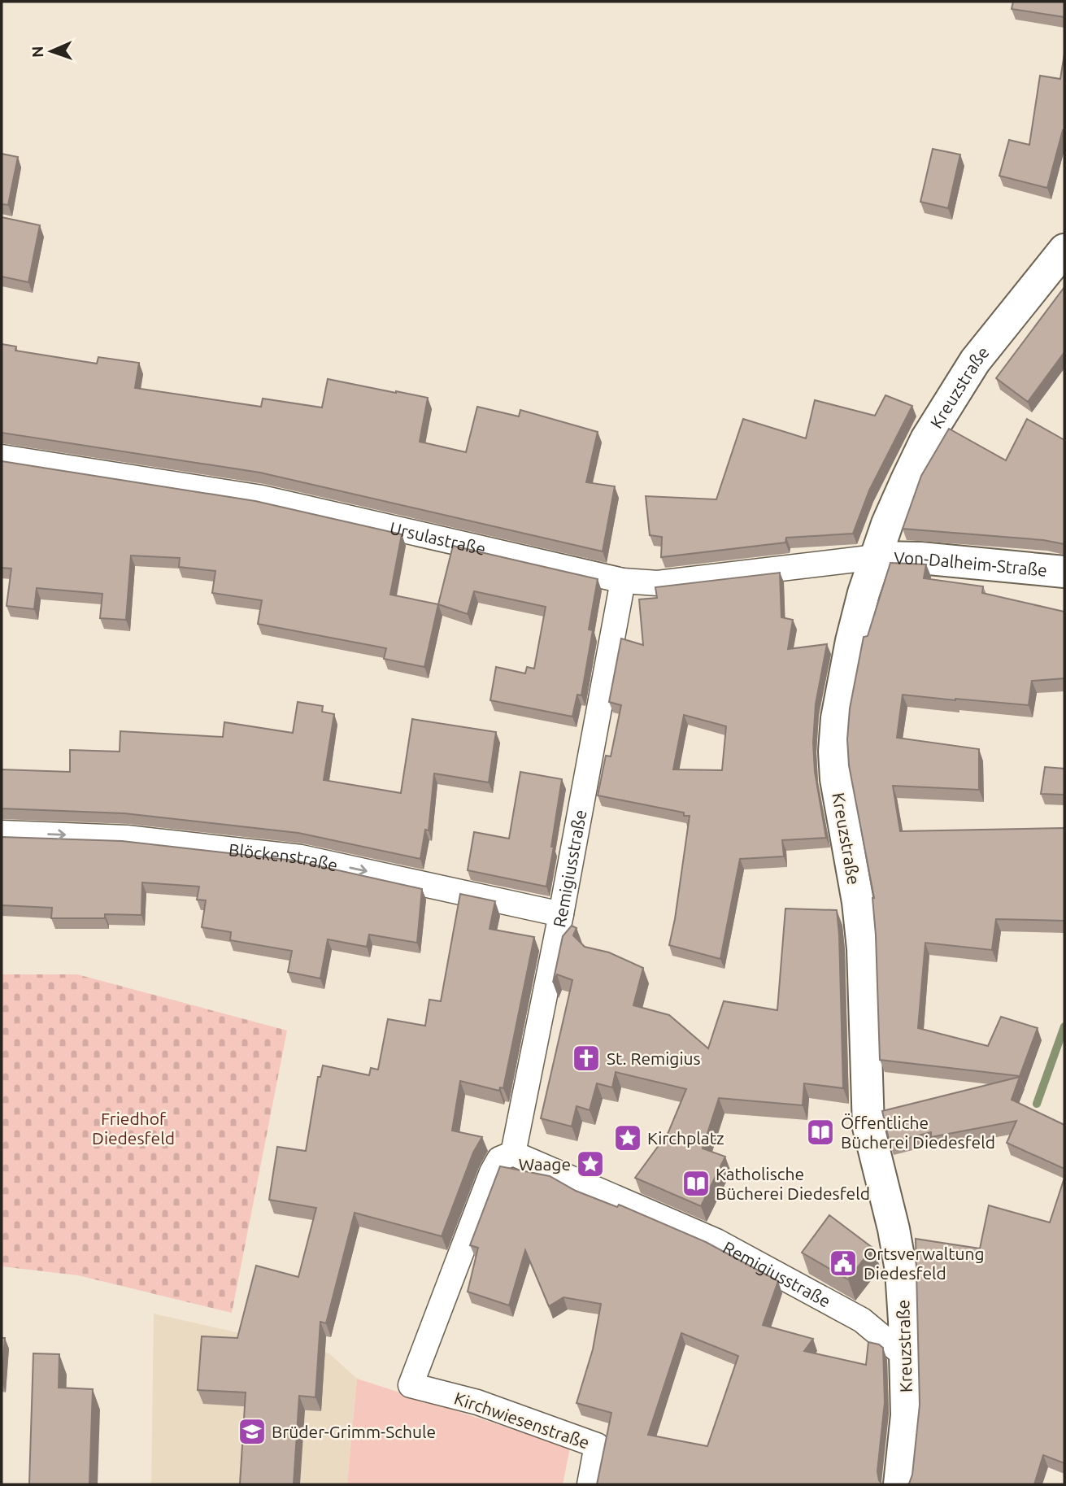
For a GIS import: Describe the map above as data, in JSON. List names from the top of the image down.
{
  "streets": {
    "street": [
      "Kreuzstraße",
      "Ursulastraße",
      "Von-Dalheim-Straße",
      "Blöckenstraße",
      "Remigiusstraße",
      "Kirchwiesenstraße"
    ]
  },
  "crossings": [
    ["Kreuzstraße", "Ursulastraße"],
    ["Kreuzstraße", "Von-Dalheim-Straße"],
    ["Kreuzstraße", "Remigiusstraße"],
    ["Ursulastraße", "Von-Dalheim-Straße"],
    ["Ursulastraße", "Remigiusstraße"],
    ["Blöckenstraße", "Remigiusstraße"],
    ["Remigiusstraße", "Kirchwiesenstraße"]
  ],
  "one_way": ["Blöckenstraße"],
  "parks": ["Friedhof Diedesfeld"],
  "places": {
    "church": ["St. Remigius"],
    "library": ["Öffentliche Bücherei Diedesfeld", "Katholische Bücherei Diedesfeld"],
    "place": ["Kirchplatz", "Waage"],
    "public building": ["Ortsverwaltung Diedesfeld"],
    "school or university": ["Brüder-Grimm-Schule"]
  },
  "north": "left"
}
